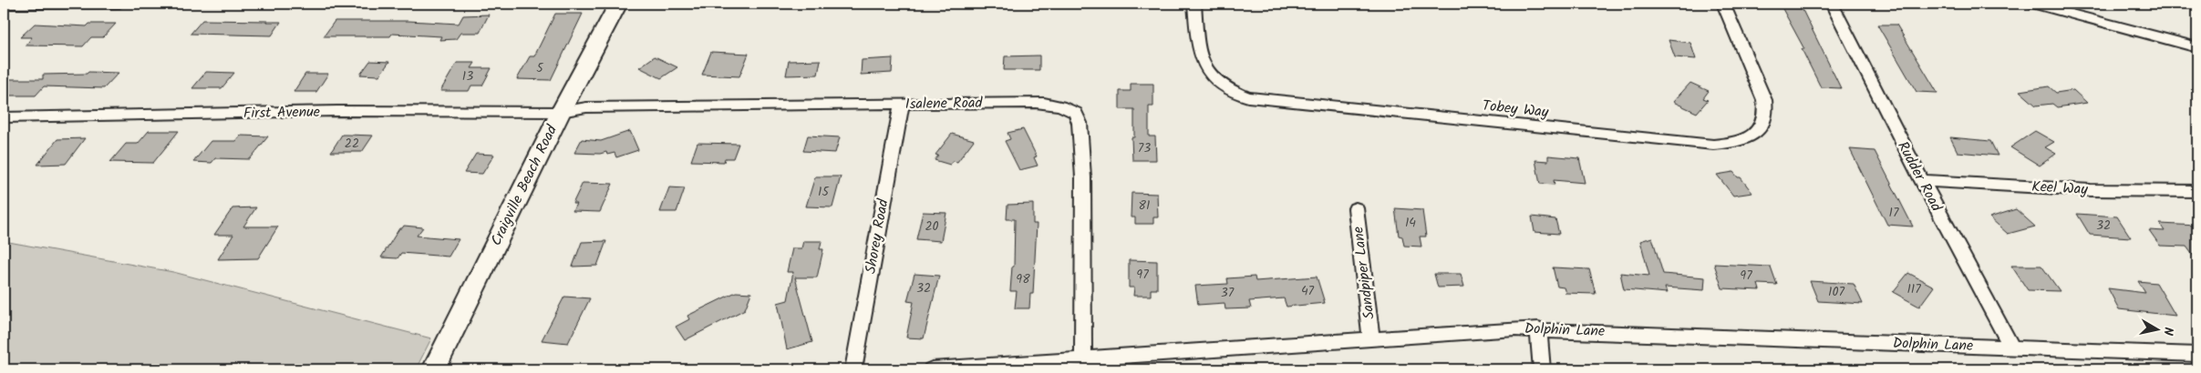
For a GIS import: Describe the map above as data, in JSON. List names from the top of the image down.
{
  "streets": {
    "main road": ["Craigville Beach Road"],
    "street": [
      "Isalene Road",
      "Tobey Way",
      "First Avenue",
      "Rudder Road",
      "Keel Way",
      "Shorey Road",
      "Sandpiper Lane",
      "Dolphin Lane"
    ]
  },
  "crossings": [
    ["Isalene Road", "First Avenue"],
    ["Isalene Road", "Craigville Beach Road"],
    ["Isalene Road", "Shorey Road"],
    ["Isalene Road", "Dolphin Lane"],
    ["First Avenue", "Craigville Beach Road"],
    ["Rudder Road", "Keel Way"],
    ["Rudder Road", "Dolphin Lane"],
    ["Sandpiper Lane", "Dolphin Lane"]
  ],
  "house_numbers": [
    "5",
    "13",
    "22",
    "73",
    "15",
    "81",
    "17",
    "14",
    "32",
    "20",
    "97",
    "97",
    "98",
    "32",
    "117",
    "47",
    "107",
    "37"
  ],
  "north": "right"
}
